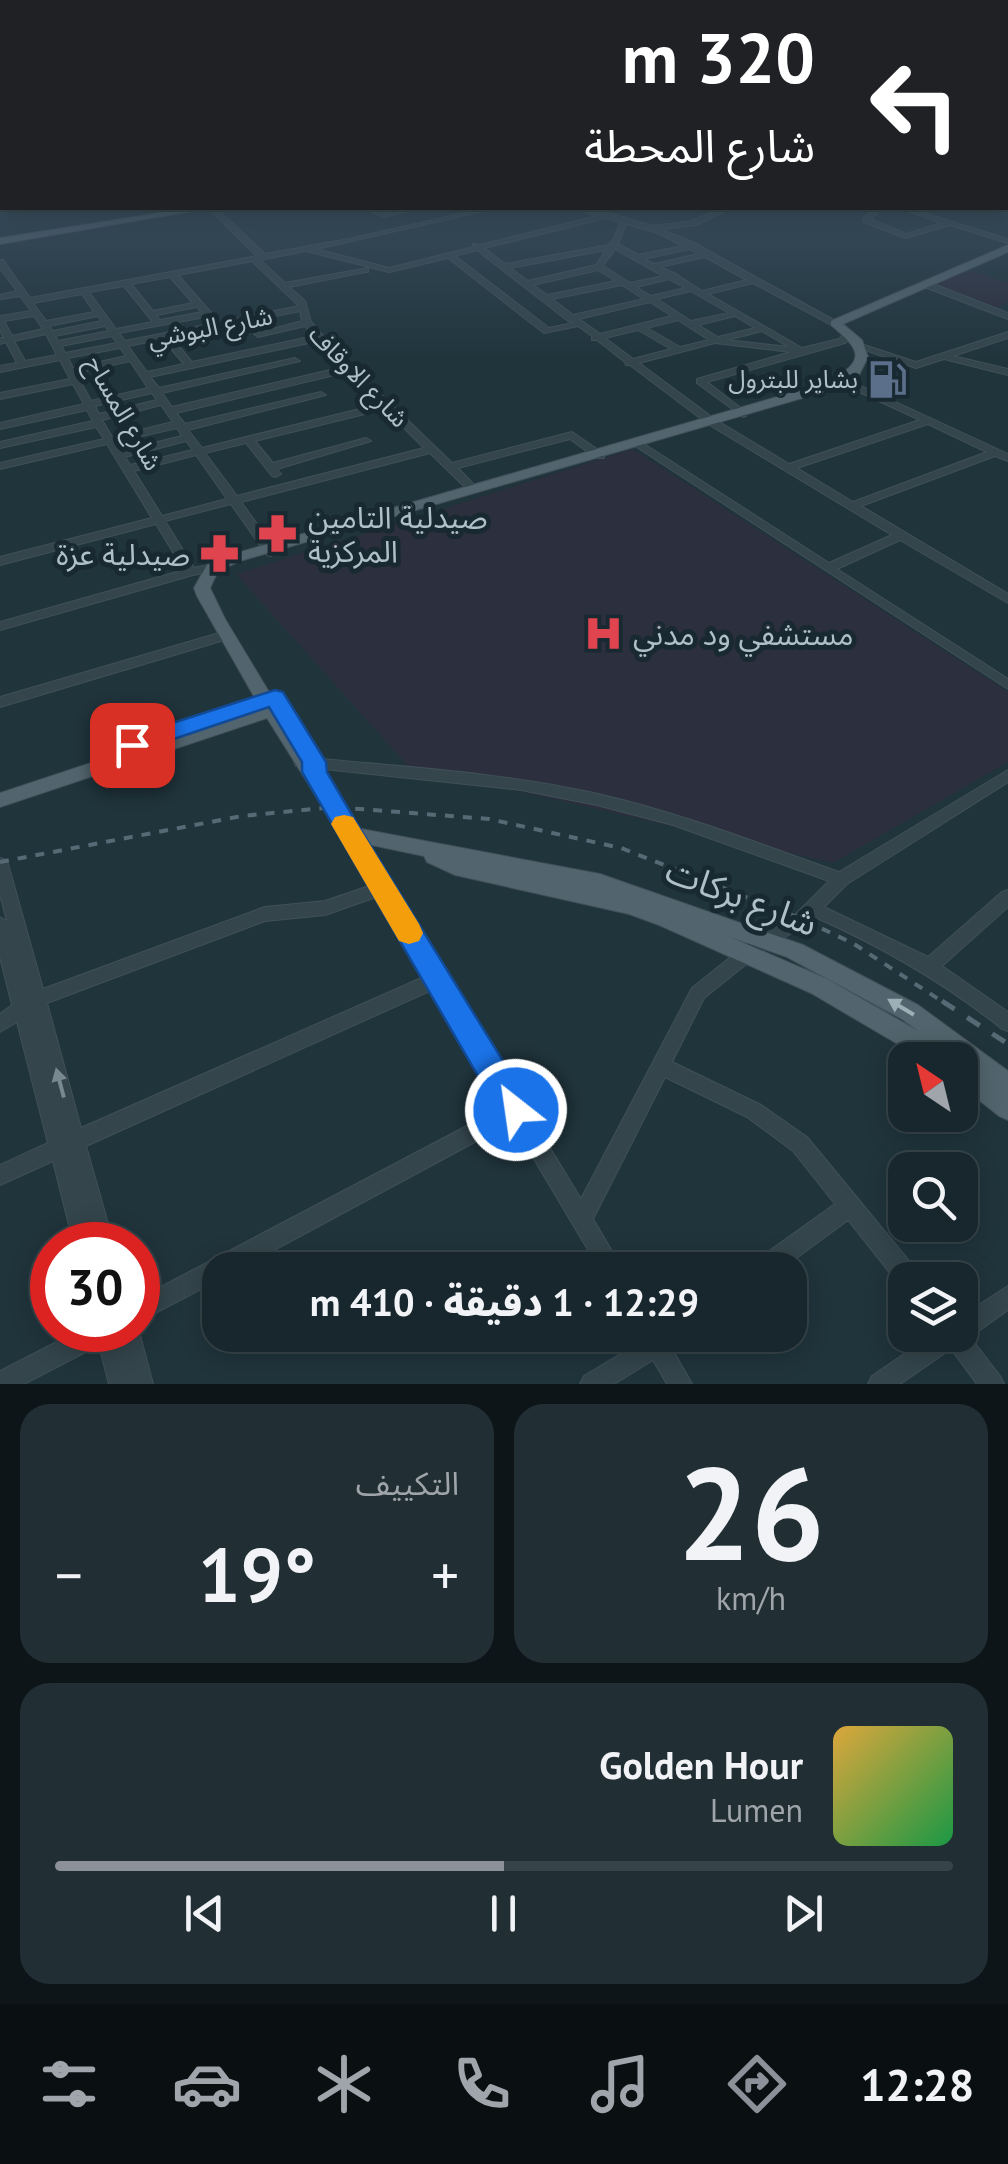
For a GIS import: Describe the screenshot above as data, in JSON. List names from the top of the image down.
{
  "streets": {
    "main road": ["شارع بركات"],
    "street": ["شارع البوشي", "شارع الاوقاف", "شارع المساح"]
  },
  "crossings": [
    ["شارع البوشي", "شارع الاوقاف"],
    ["شارع البوشي", "شارع المساح"]
  ],
  "places": {
    "fuel station": ["بشاير للبترول"],
    "pharmacy": ["صيدلية التامين المركزية", "صيدلية عزة"],
    "hospital": ["مستشفي ود مدني"]
  },
  "north": "top left",
  "page": {
    "turn": ["320 m", "شارع المحطة"],
    "limit": "30",
    "trip": "12:29 · 1 دقيقة · 410 m",
    "tile": [
      ["26", "km/h"],
      "التكييف"
    ],
    "heat": ["−", "19°", "+"],
    "song": ["Golden Hour", "Lumen"],
    "tabs": "12:28"
  }
}
